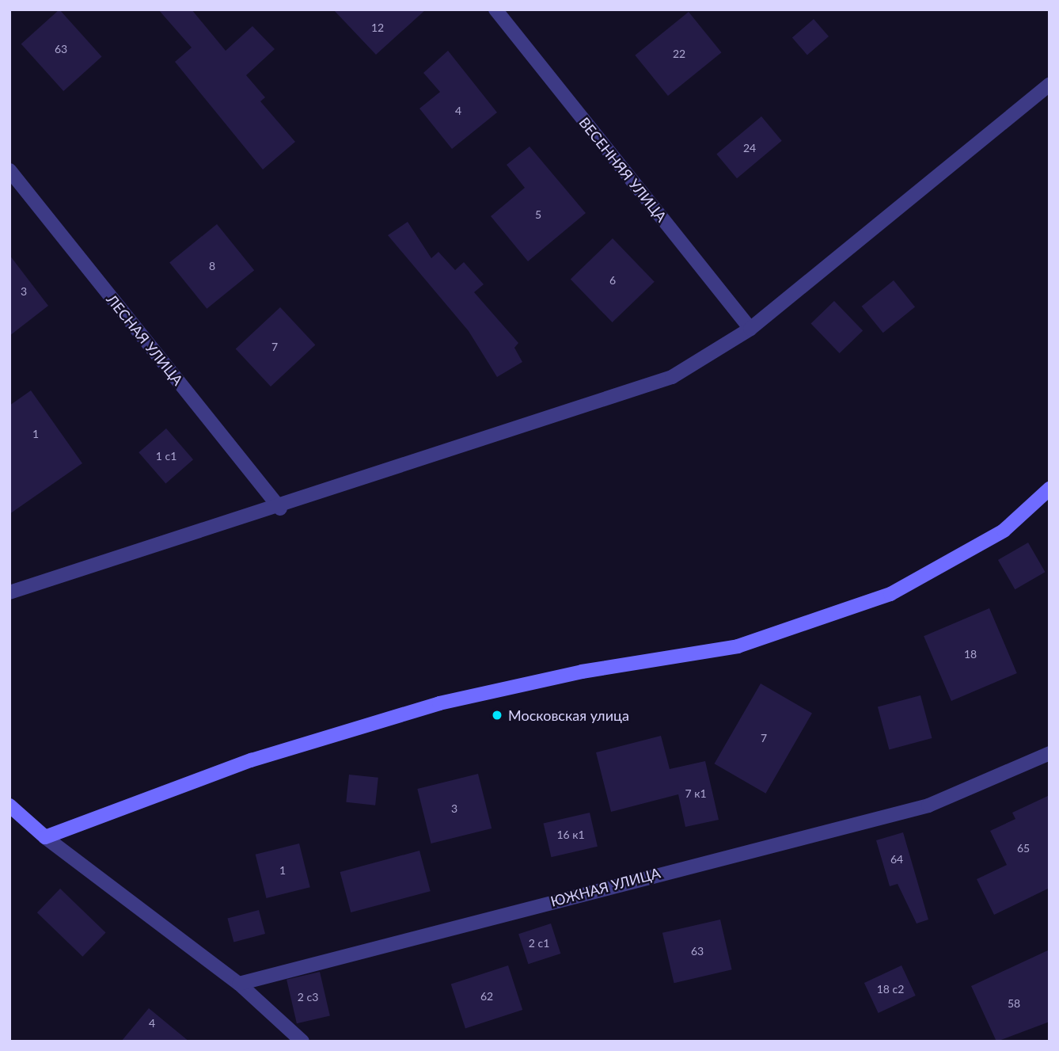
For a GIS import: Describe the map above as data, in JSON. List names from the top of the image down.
{
  "streets": {
    "street": ["ВЕСЕННЯЯ УЛИЦА", "ЛЕСНАЯ УЛИЦА", "ЮЖНАЯ УЛИЦА"]
  },
  "places": ["Московская улица"],
  "house_numbers": [
    "12",
    "63",
    "22",
    "4",
    "24",
    "5",
    "8",
    "6",
    "3",
    "7",
    "1",
    "1 с1",
    "18",
    "7",
    "7 к1",
    "3",
    "16 к1",
    "65",
    "64",
    "1",
    "2 с1",
    "63",
    "18 с2",
    "62",
    "2 с3",
    "58",
    "4"
  ]
}
